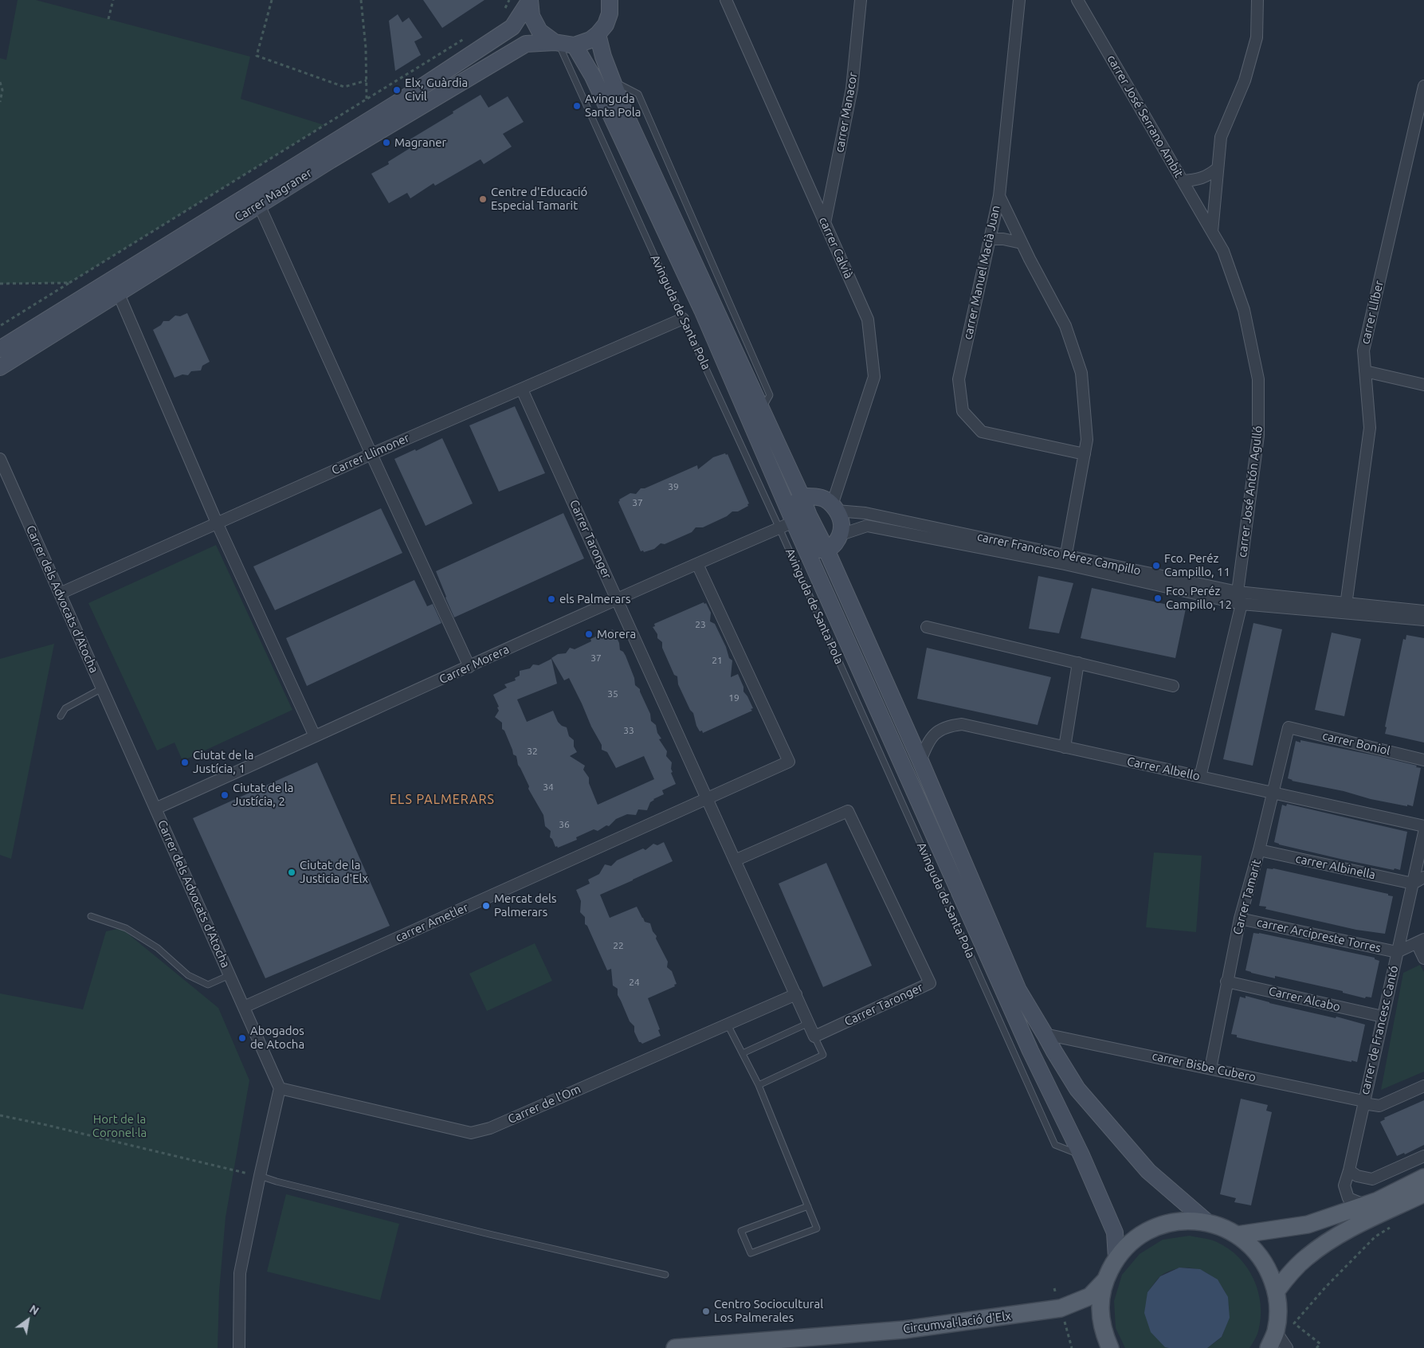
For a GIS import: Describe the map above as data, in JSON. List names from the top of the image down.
{
  "streets": {
    "main road": ["Carrer Magraner", "Avinguda de Santa Pola", "Circumval·lació d'Elx"],
    "street": [
      "carrer Manacor",
      "carrer José Serrano Ambit",
      "carrer Calvià",
      "carrer Manuel Macià Juan",
      "carrer Llíber",
      "Carrer Llimoner",
      "carrer José Antón Agulló",
      "Carrer Taronger",
      "carrer Francisco Pérez Campillo",
      "Carrer dels Advocats d'Atocha",
      "Carrer Morera",
      "carrer Boniol",
      "Carrer Albello",
      "carrer Albinella",
      "Carrer Tamarit",
      "carrer Ametler",
      "carrer Arcipreste Torres",
      "Carrer Alcabo",
      "carrer de Francesc Cantó",
      "carrer Bisbe Cubero",
      "Carrer de l'Om"
    ]
  },
  "crossings": [
    ["carrer Manacor", "carrer Calvià"],
    ["carrer José Serrano Ambit", "carrer José Antón Agulló"],
    ["Carrer Magraner", "Avinguda de Santa Pola"],
    ["carrer Calvià", "carrer Francisco Pérez Campillo"],
    ["Avinguda de Santa Pola", "Carrer Llimoner"],
    ["Avinguda de Santa Pola", "Carrer Morera"],
    ["carrer Llíber", "carrer Francisco Pérez Campillo"],
    ["Carrer Llimoner", "Carrer Taronger"],
    ["Carrer Llimoner", "Carrer dels Advocats d'Atocha"],
    ["carrer José Antón Agulló", "carrer Francisco Pérez Campillo"],
    ["Carrer Taronger", "Carrer Morera"],
    ["Carrer Taronger", "carrer Ametler"],
    ["Carrer Taronger", "Carrer de l'Om"],
    ["Carrer dels Advocats d'Atocha", "Carrer Morera"],
    ["Carrer dels Advocats d'Atocha", "carrer Ametler"],
    ["Carrer dels Advocats d'Atocha", "Carrer de l'Om"],
    ["carrer Boniol", "Carrer Tamarit"],
    ["Carrer Albello", "Carrer Tamarit"],
    ["carrer Albinella", "Carrer Tamarit"],
    ["carrer Albinella", "carrer de Francesc Cantó"],
    ["Carrer Tamarit", "carrer Arcipreste Torres"],
    ["Carrer Tamarit", "Carrer Alcabo"],
    ["Carrer Tamarit", "carrer Bisbe Cubero"],
    ["carrer Arcipreste Torres", "carrer de Francesc Cantó"],
    ["Carrer Alcabo", "carrer de Francesc Cantó"],
    ["carrer de Francesc Cantó", "carrer Bisbe Cubero"]
  ],
  "districts": ["ELS PALMERARS"],
  "parks": ["Hort de la Coronel·la"],
  "places": [
    "Elx, Guàrdia Civil",
    "Avinguda Santa Pola",
    "Magraner",
    "Centre d'Educació Especial Tamarit",
    "Fco. Peréz Campillo, 11",
    "Fco. Peréz Campillo, 12",
    "els Palmerars",
    "Morera",
    "Ciutat de la Justícia, 1",
    "Ciutat de la Justícia, 2",
    "Ciutat de la Justicia d'Elx",
    "Mercat dels Palmerars",
    "Abogados de Atocha",
    "Centro Sociocultural Los Palmerales"
  ],
  "house_numbers": [
    "39",
    "37",
    "23",
    "37",
    "21",
    "35",
    "19",
    "33",
    "32",
    "34",
    "36",
    "22",
    "24"
  ],
  "north": "top right"
}
